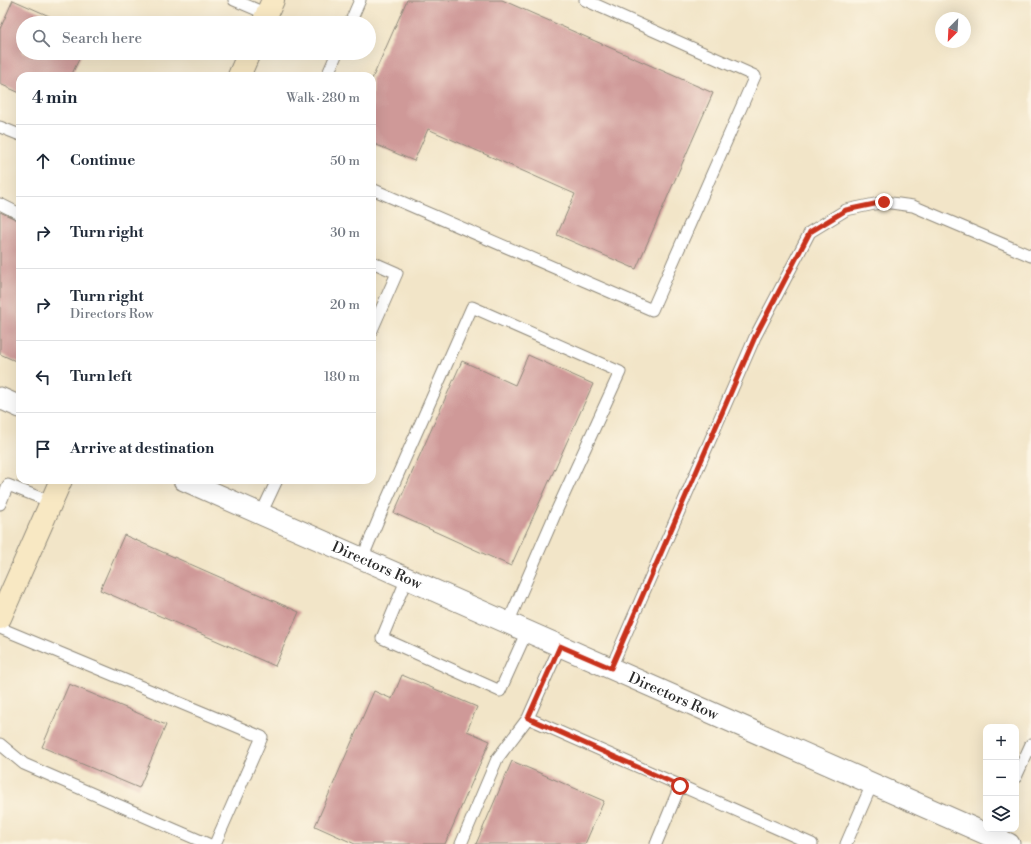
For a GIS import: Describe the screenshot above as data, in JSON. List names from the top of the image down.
{
  "streets": {
    "street": ["Directors Row"]
  },
  "north": "bottom left",
  "page": {
    "search": "Search here",
    "heading": ["4 min", "Walk · 280 m"],
    "list": [
      ["Continue", "50 m"],
      ["Turn right", "30 m"],
      ["Turn right", "Directors Row", "20 m"],
      ["Turn left", "180 m"],
      "Arrive at destination"
    ],
    "map_buttons": ["+", "−"]
  }
}
